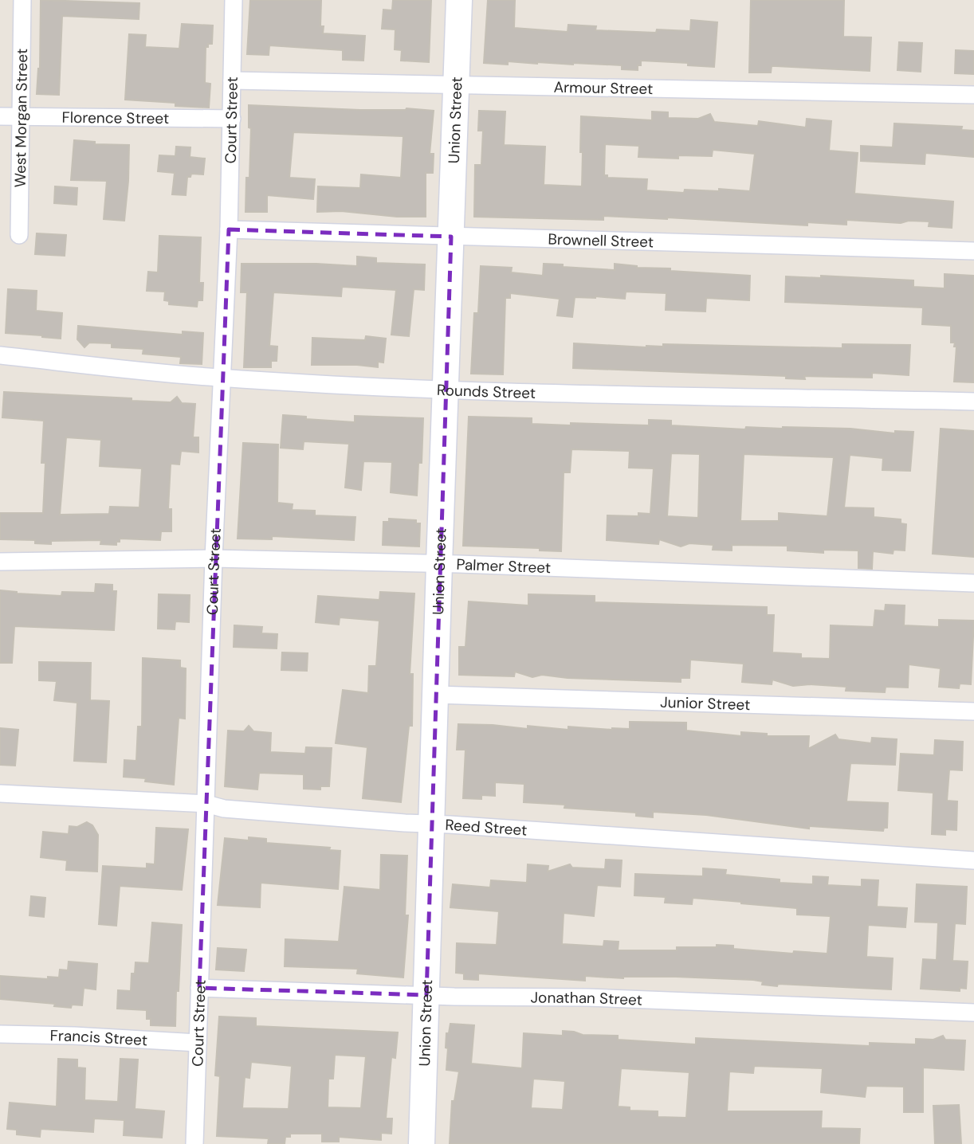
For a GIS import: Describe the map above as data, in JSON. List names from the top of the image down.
{
  "streets": {
    "main road": ["Union Street"],
    "street": [
      "Armour Street",
      "West Morgan Street",
      "Florence Street",
      "Court Street",
      "Brownell Street",
      "Rounds Street",
      "Palmer Street",
      "Junior Street",
      "Reed Street",
      "Jonathan Street",
      "Francis Street"
    ]
  },
  "crossings": [
    ["Armour Street", "Court Street"],
    ["Armour Street", "Union Street"],
    ["West Morgan Street", "Florence Street"],
    ["Florence Street", "Court Street"],
    ["Court Street", "Brownell Street"],
    ["Court Street", "Rounds Street"],
    ["Court Street", "Palmer Street"],
    ["Court Street", "Reed Street"],
    ["Court Street", "Jonathan Street"],
    ["Court Street", "Francis Street"],
    ["Union Street", "Brownell Street"],
    ["Union Street", "Rounds Street"],
    ["Union Street", "Palmer Street"],
    ["Union Street", "Junior Street"],
    ["Union Street", "Reed Street"],
    ["Union Street", "Jonathan Street"]
  ]
}
